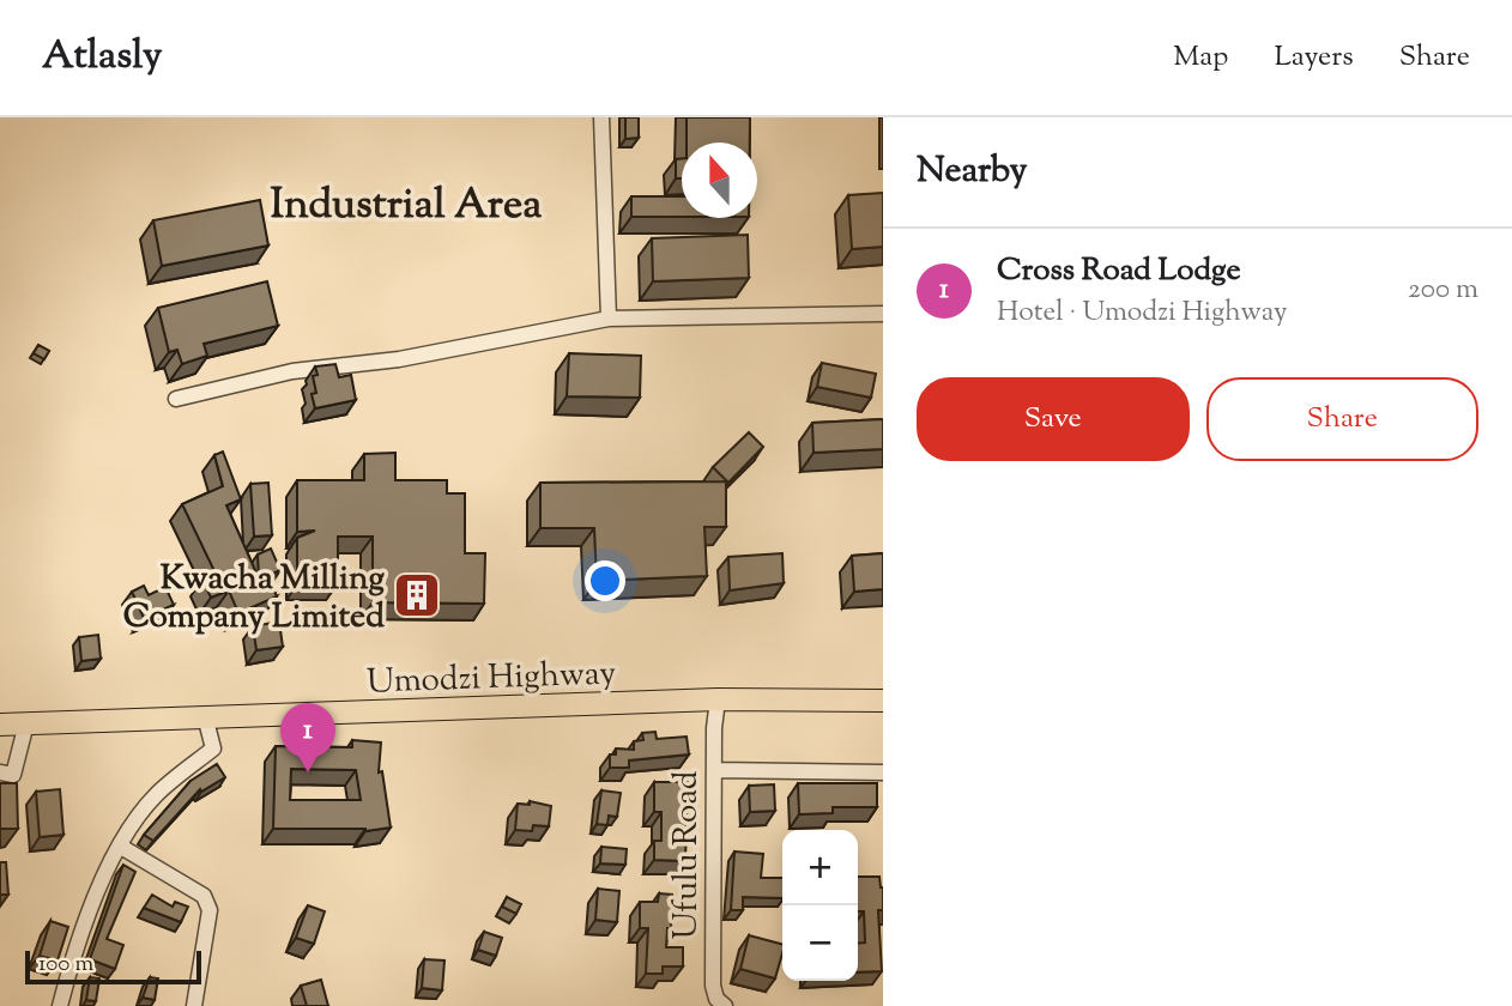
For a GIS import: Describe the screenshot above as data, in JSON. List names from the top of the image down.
{
  "streets": {
    "highway": ["Umodzi Highway"],
    "street": ["Ufulu Road"]
  },
  "crossings": [
    ["Umodzi Highway", "Ufulu Road"]
  ],
  "districts": ["Industrial Area"],
  "places": {
    "building": ["Kwacha Milling Company Limited"]
  },
  "scale_bar": "100 m",
  "north": "top",
  "page": {
    "header": "Atlasly",
    "nav": ["Map", "Layers", "Share"],
    "heading": "Nearby",
    "list": [
      {
        "mark": "1",
        "name": "Cross Road Lodge",
        "note": "Hotel · Umodzi Highway",
        "value": "200 m"
      }
    ],
    "buttons": ["Save", "Share"],
    "pins": "1",
    "map_buttons": ["+", "−"],
    "scale": "100 m"
  }
}
